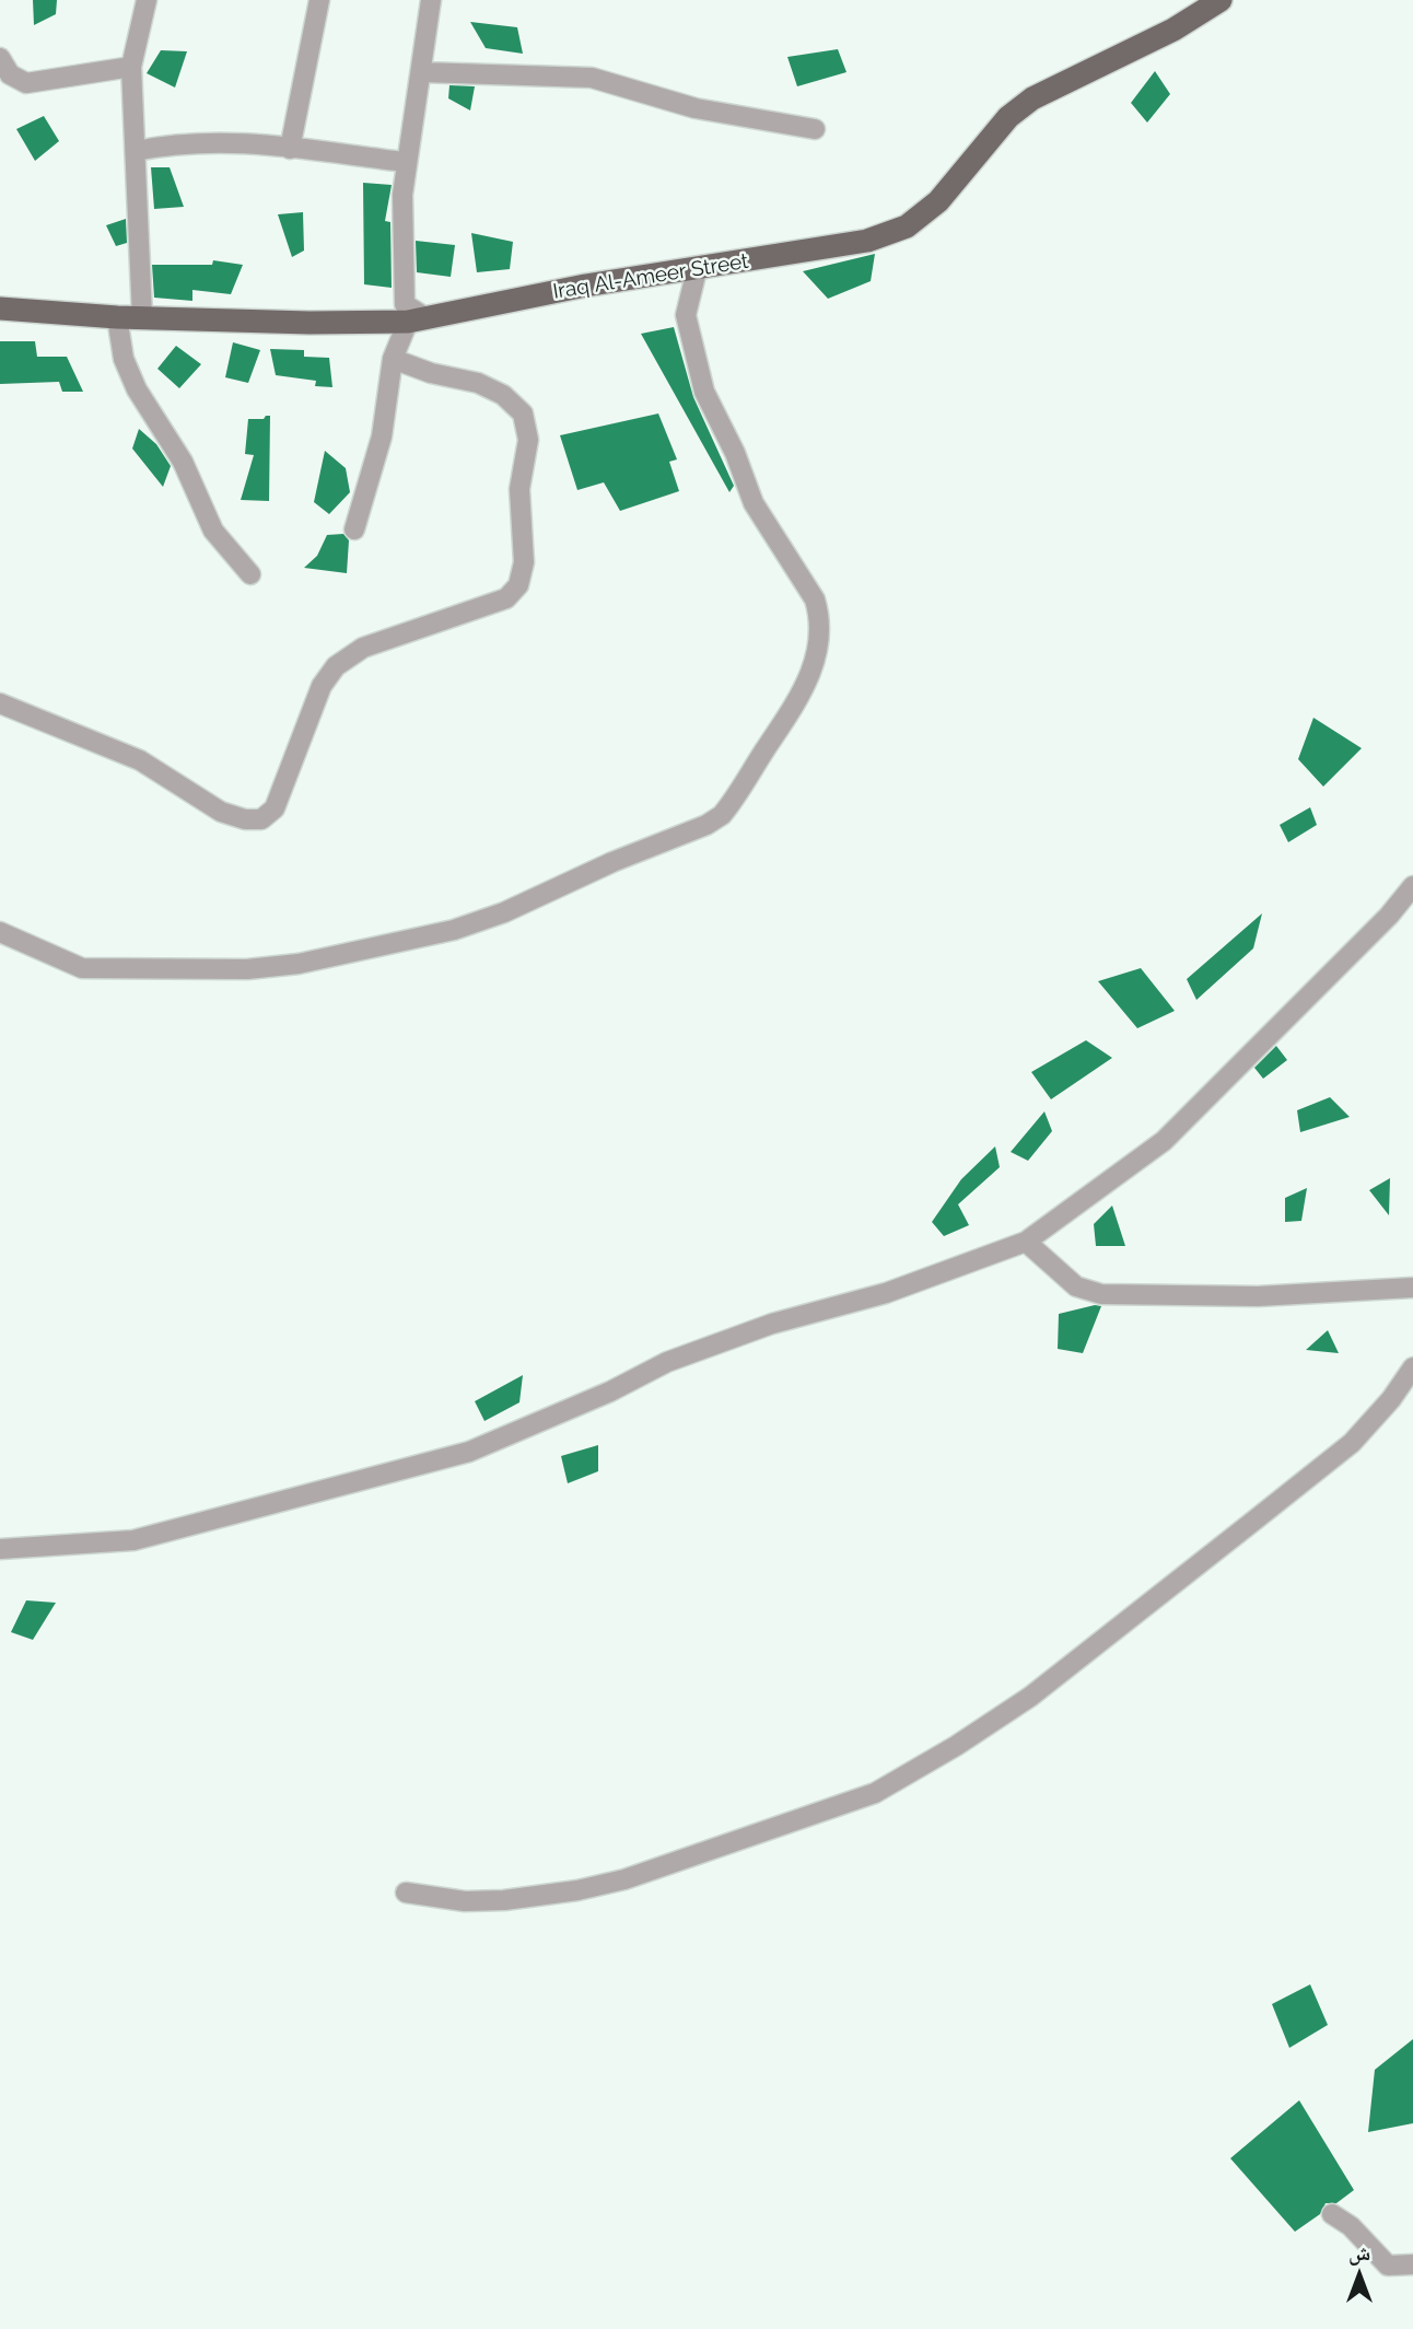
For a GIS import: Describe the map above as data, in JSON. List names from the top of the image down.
{
  "streets": {
    "main road": ["Iraq Al-Ameer Street"]
  },
  "north": "top"
}
